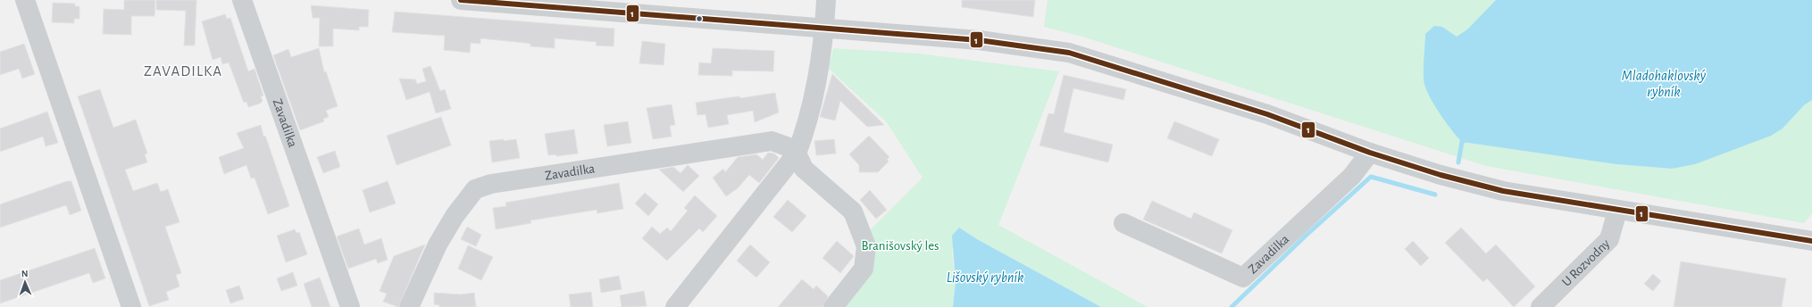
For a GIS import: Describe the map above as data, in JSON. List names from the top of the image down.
{
  "streets": {
    "street": ["Zavadilka", "U Rozvodny"]
  },
  "districts": ["ZAVADILKA"],
  "water": ["Mladohaklovský rybník", "Lišovský rybník"],
  "parks": ["Branišovský les"],
  "lines": ["transit line 1"],
  "north": "top"
}
